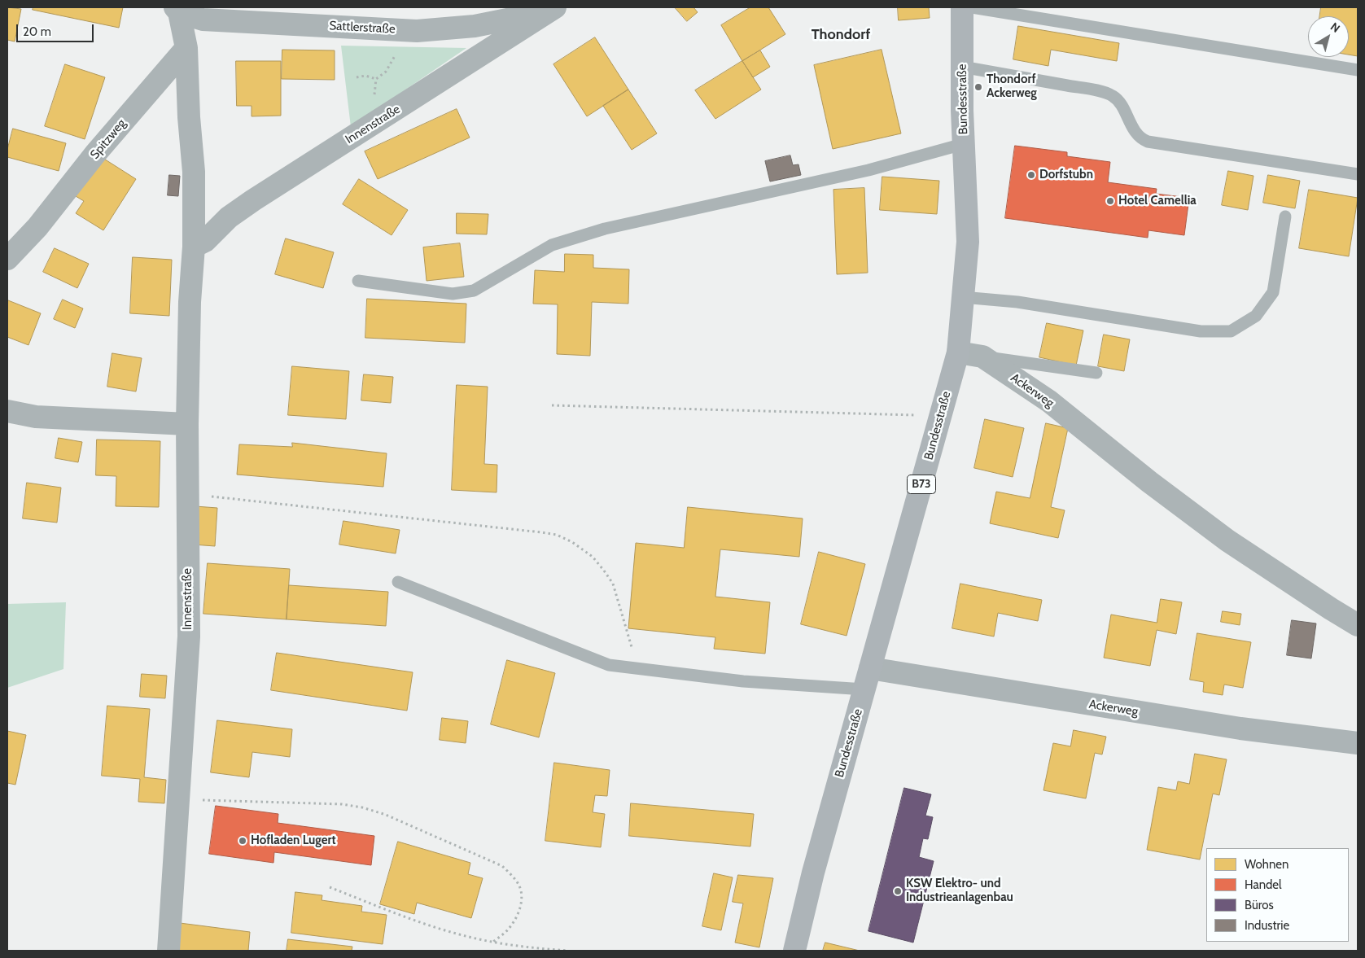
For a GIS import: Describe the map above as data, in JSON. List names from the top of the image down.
{
  "streets": {
    "main road": ["Bundesstraße", "B73"],
    "street": [
      "Sattlerstraße",
      "Innenstraße",
      "Spitzweg",
      "Ackerweg"
    ]
  },
  "crossings": [
    ["Bundesstraße", "Ackerweg"],
    ["Innenstraße", "Spitzweg"]
  ],
  "districts": ["Thondorf"],
  "places": [
    "Thondorf Ackerweg",
    "Dorfstubn",
    "Hotel Camellia",
    "Hofladen Lugert",
    "KSW Elektro- und Industrieanlagenbau"
  ],
  "legend": [
    "Wohnen",
    "Handel",
    "Büros",
    "Industrie"
  ],
  "scale_bar": "20 m",
  "north": "top right"
}
